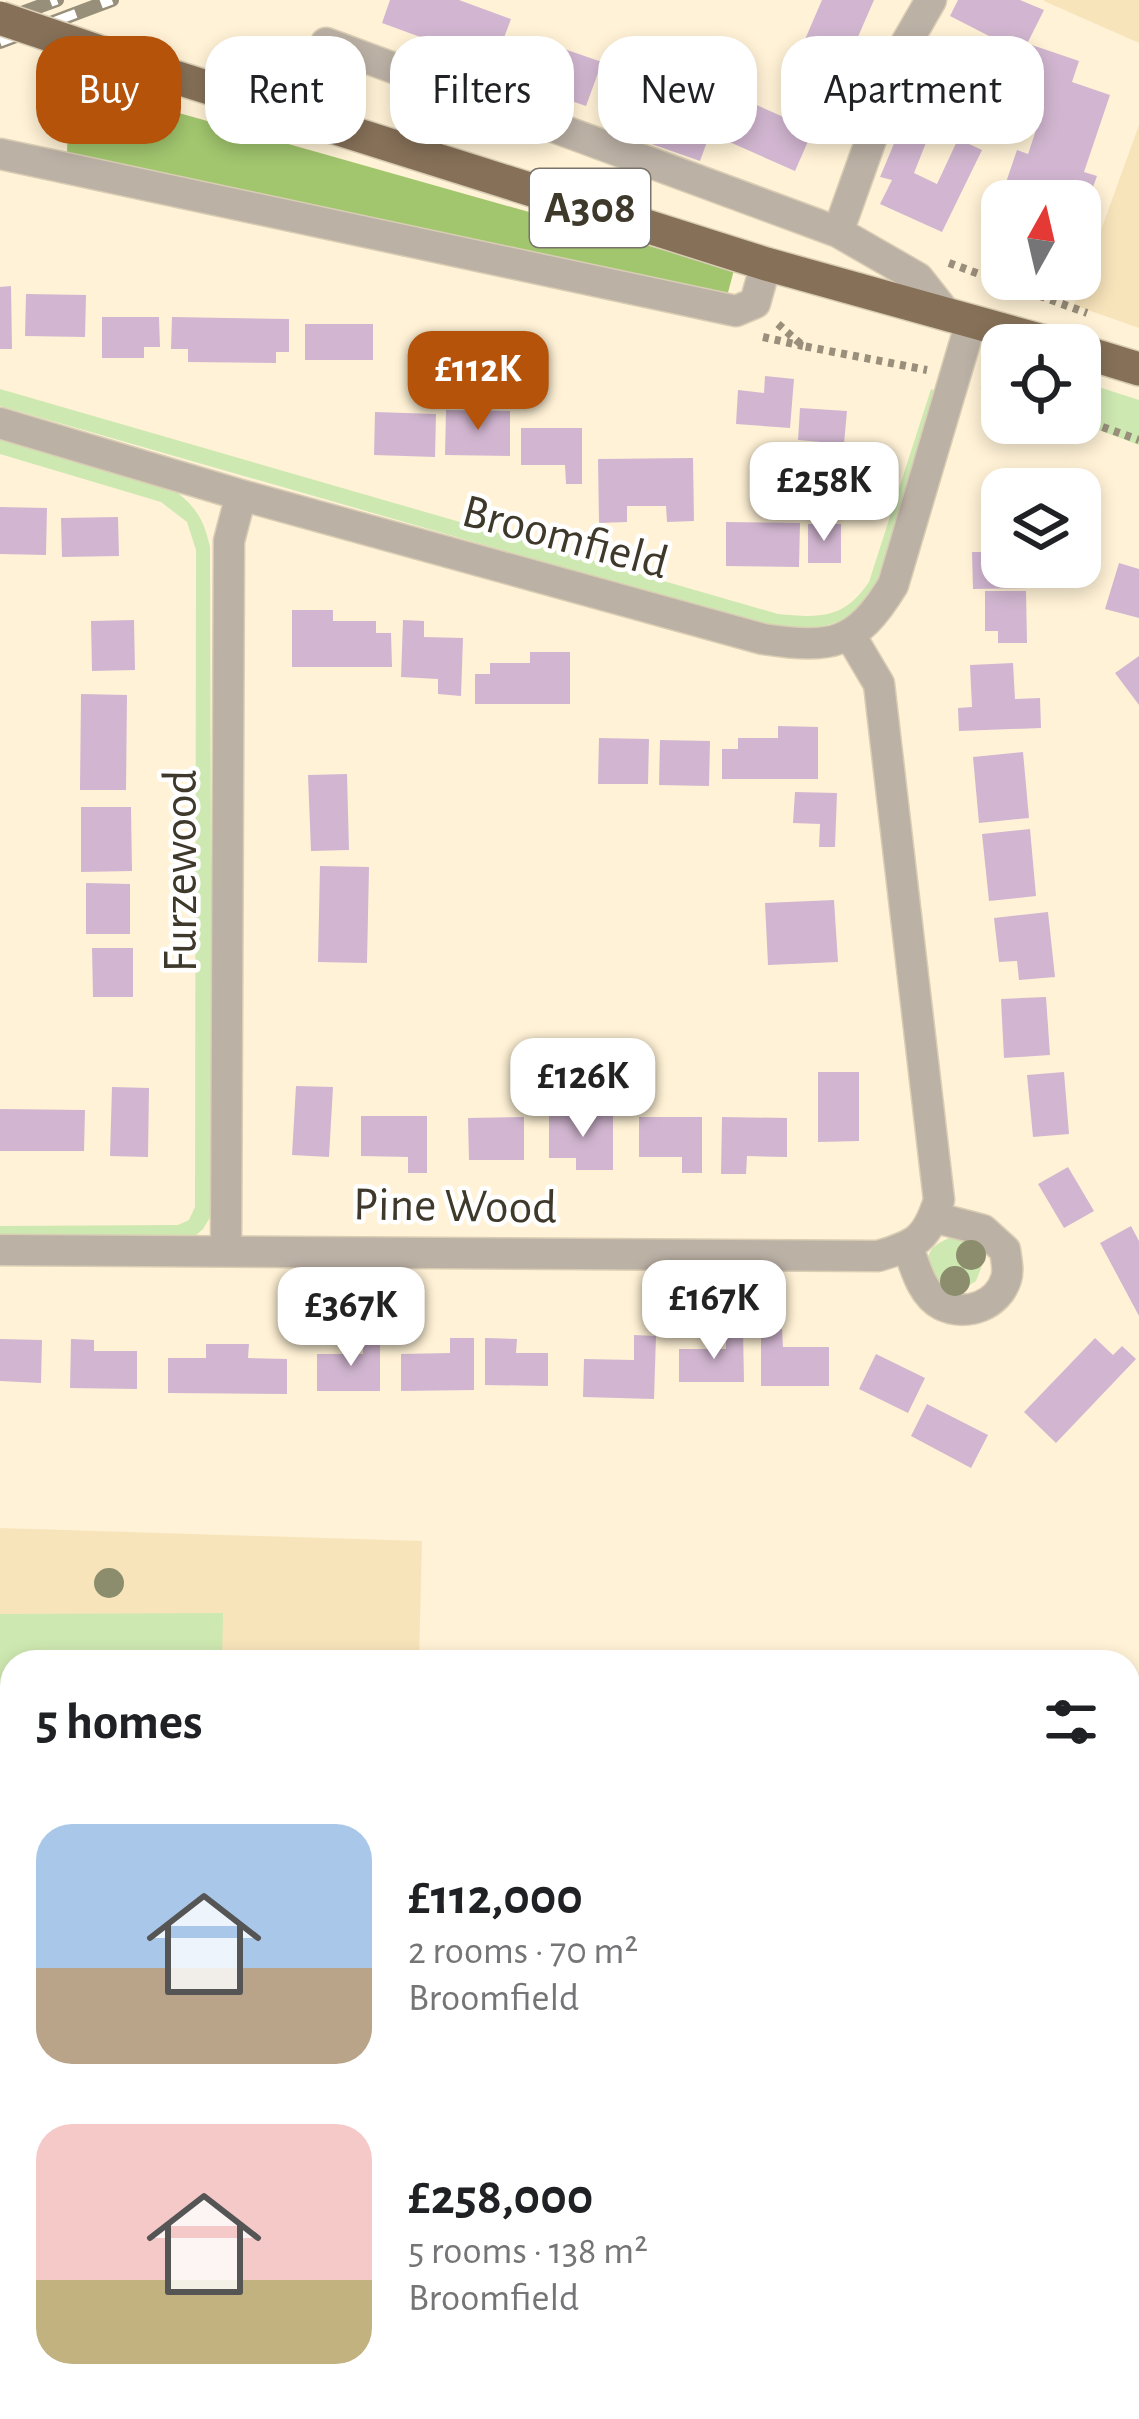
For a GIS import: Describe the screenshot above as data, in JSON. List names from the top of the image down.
{
  "streets": {
    "highway": ["A308"],
    "street": ["Broomfield", "Furzewood", "Pine Wood"]
  },
  "crossings": [
    ["Broomfield", "Furzewood"],
    ["Furzewood", "Pine Wood"]
  ],
  "north": "top",
  "page": {
    "chip": [
      "Buy",
      "Rent",
      "Filters",
      "New",
      "Apartment"
    ],
    "price": [
      "£112K",
      "£258K",
      "£126K",
      "£167K",
      "£367K"
    ],
    "heading": "5 homes",
    "list": [
      {
        "name": "£112,000",
        "note": "2 rooms · 70 m² · Broomfield"
      },
      {
        "name": "£258,000",
        "note": "5 rooms · 138 m² · Broomfield"
      }
    ]
  }
}
